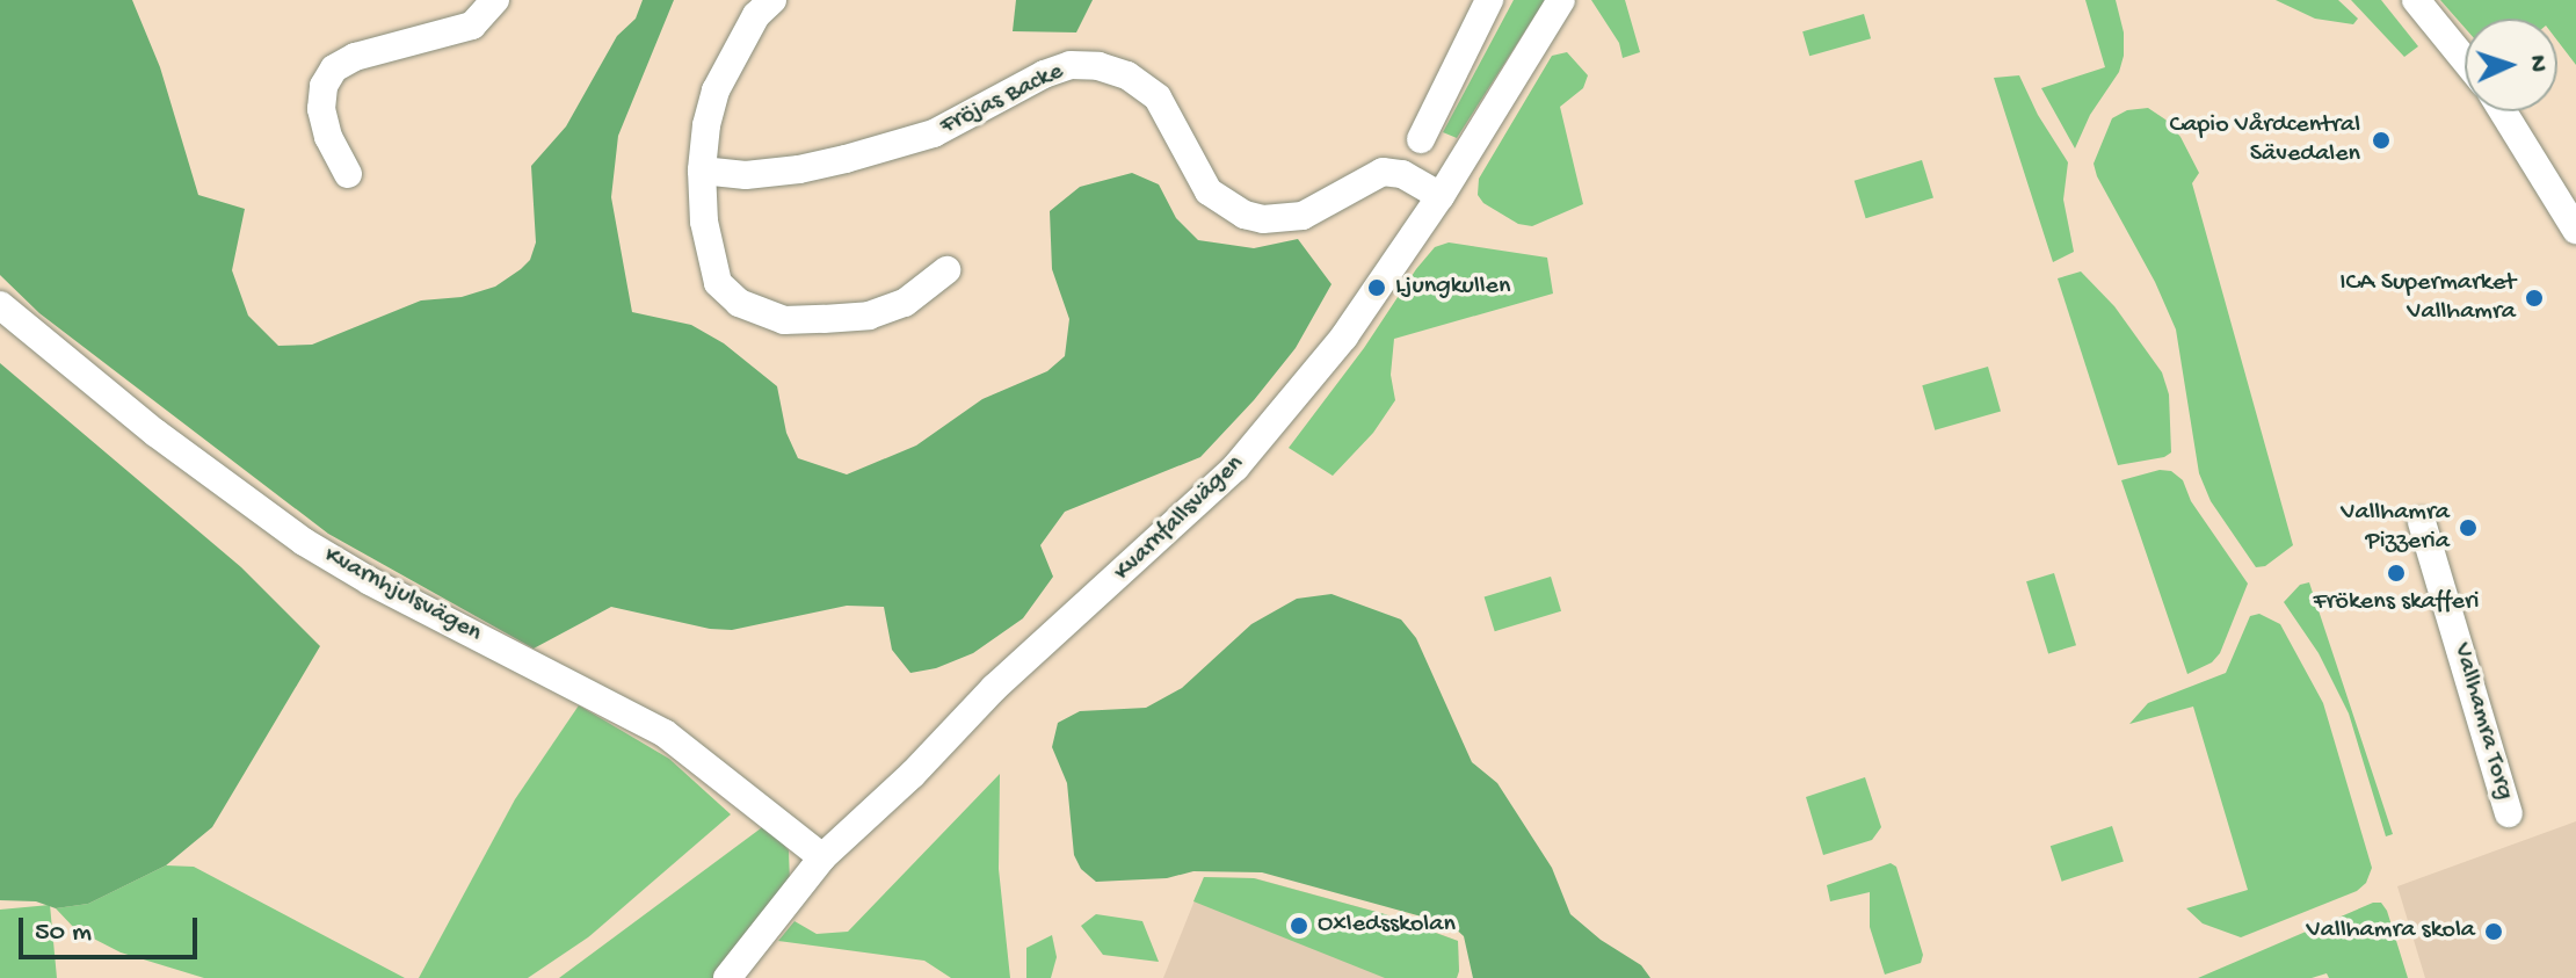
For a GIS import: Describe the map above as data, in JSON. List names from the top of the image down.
{
  "streets": {
    "street": [
      "Fröjas Backe",
      "Kvarnfallsvägen",
      "Kvarnhjulsvägen",
      "Vallhamra Torg"
    ]
  },
  "crossings": [
    ["Fröjas Backe", "Kvarnfallsvägen"],
    ["Kvarnfallsvägen", "Kvarnhjulsvägen"]
  ],
  "places": [
    "Capio Vårdcentral Sävedalen",
    "Ljungkullen",
    "ICA Supermarket Vallhamra",
    "Vallhamra Pizzeria",
    "Frökens skafferi",
    "Oxledsskolan",
    "Vallhamra skola"
  ],
  "scale_bar": "50 m",
  "north": "right"
}
